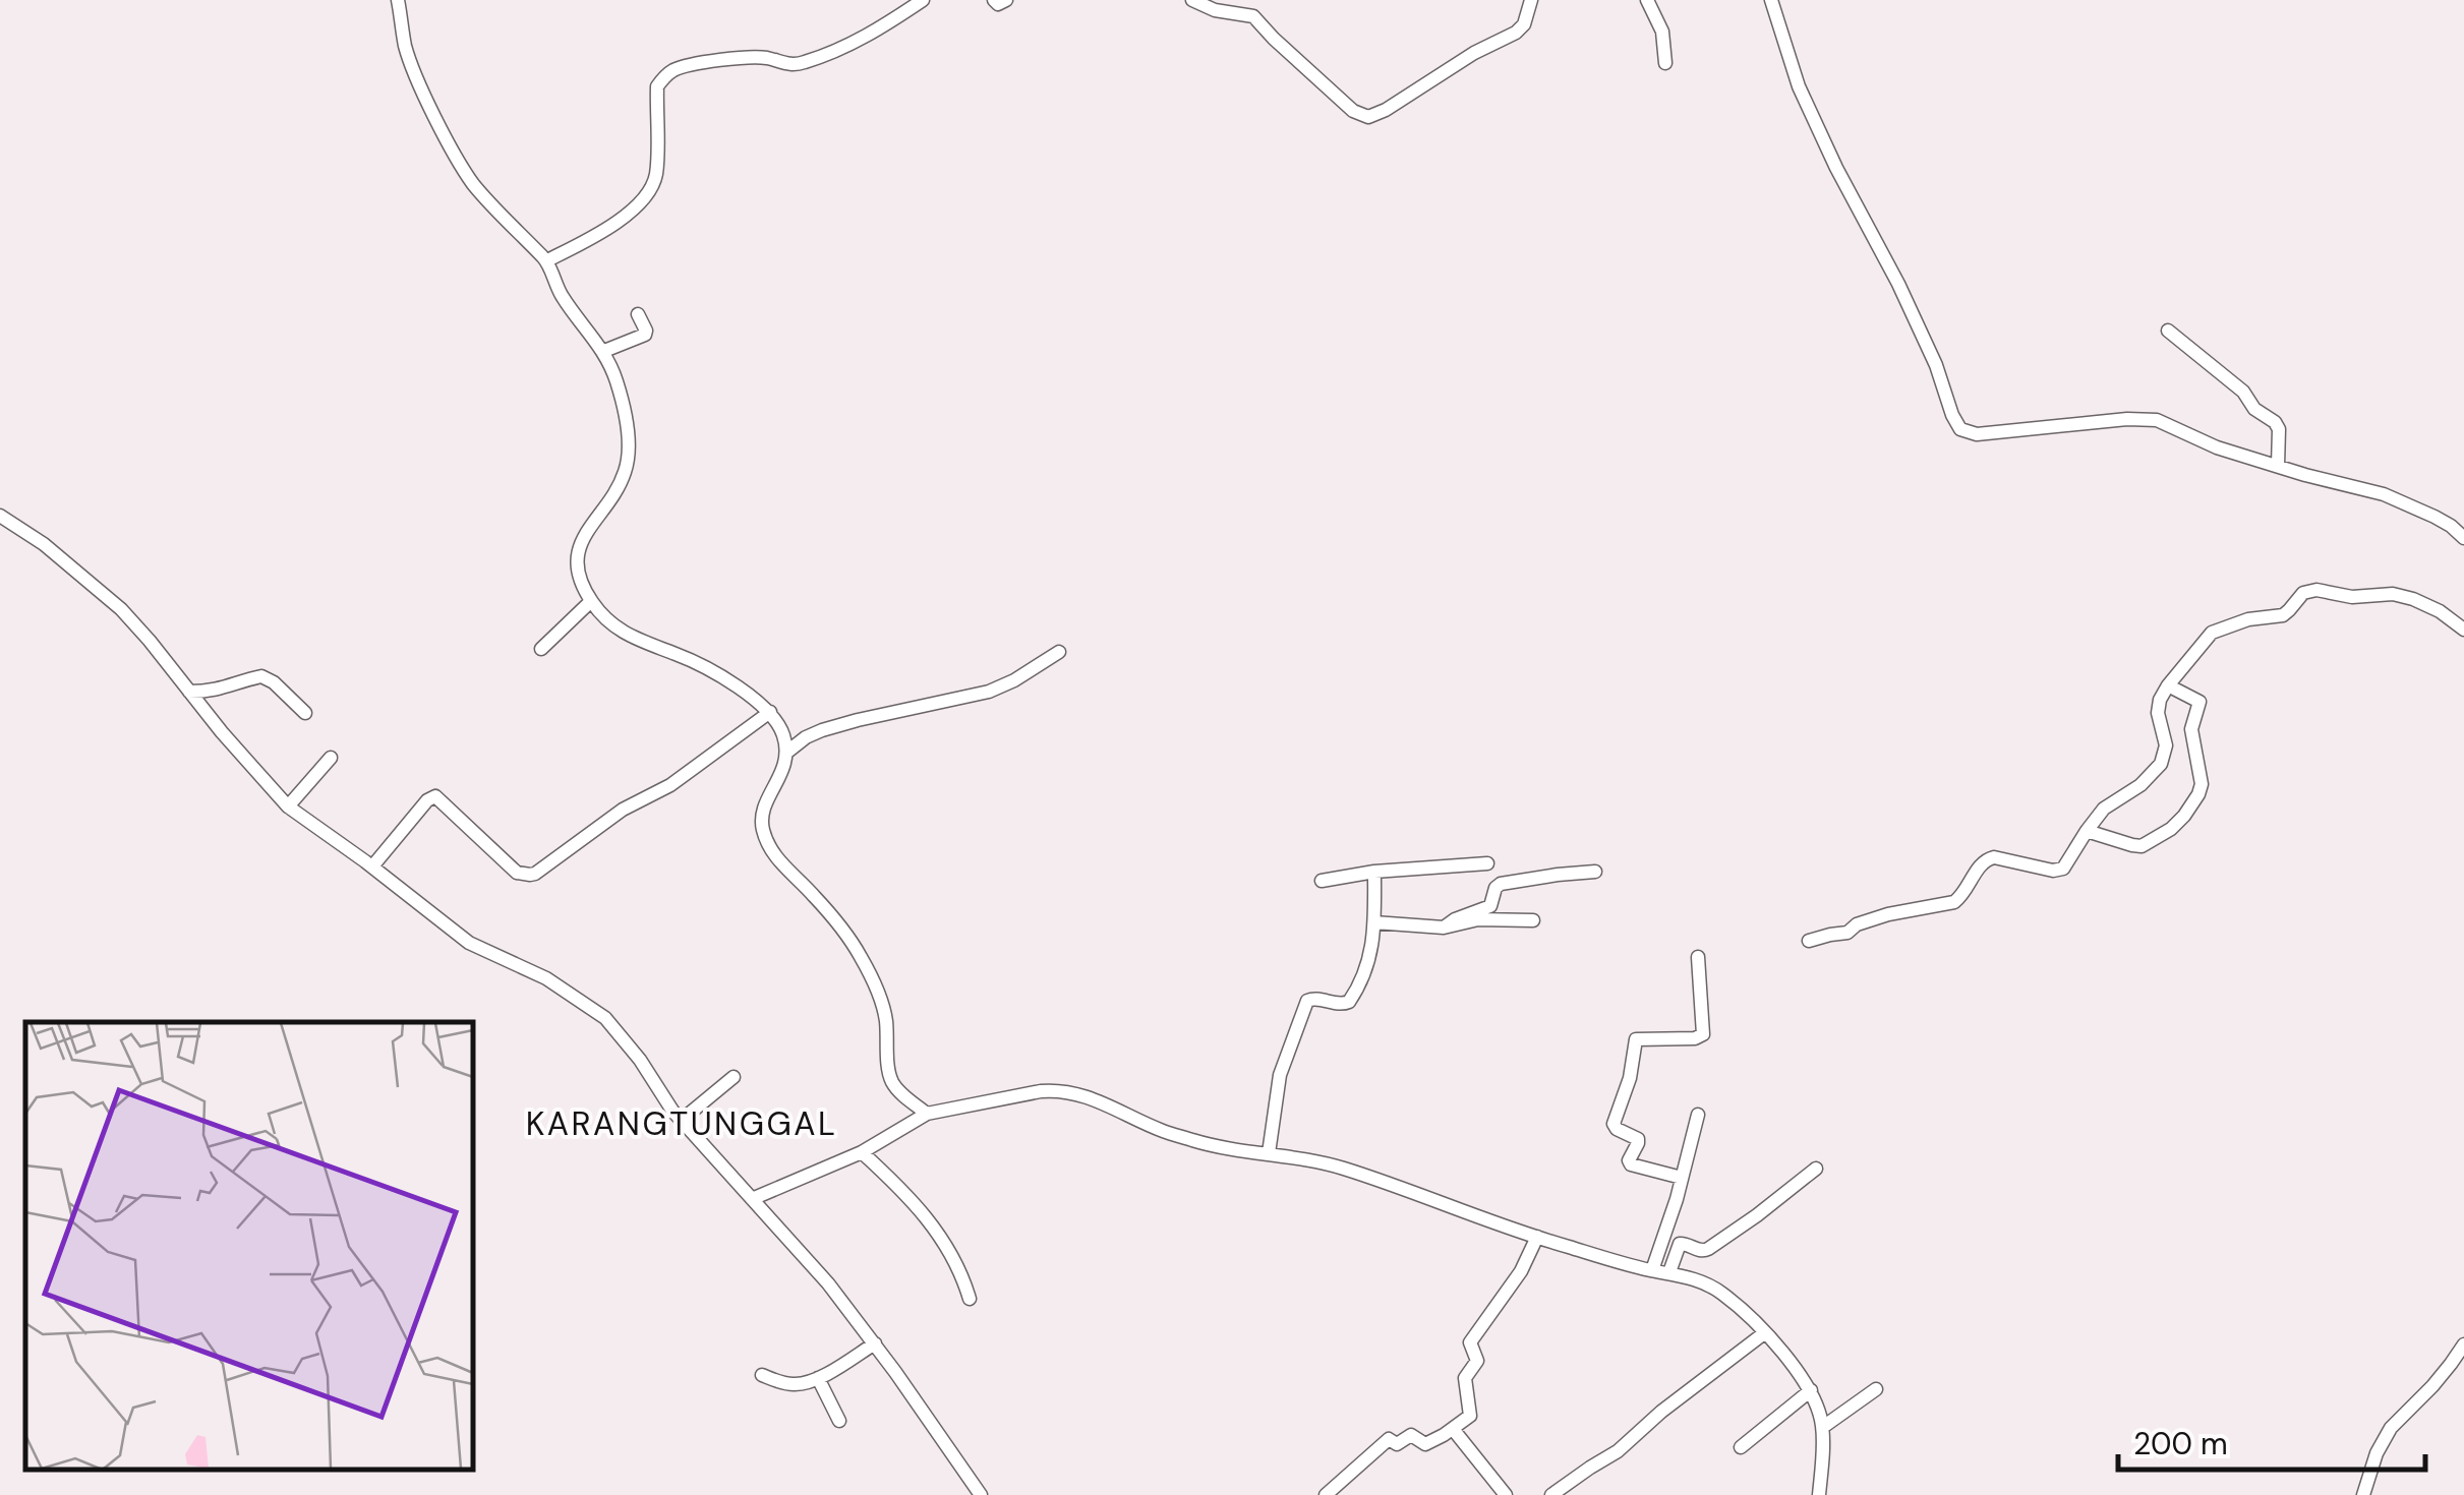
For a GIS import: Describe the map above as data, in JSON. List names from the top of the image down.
{
  "districts": ["KARANGTUNGGAL"],
  "scale_bar": "200 m"
}
